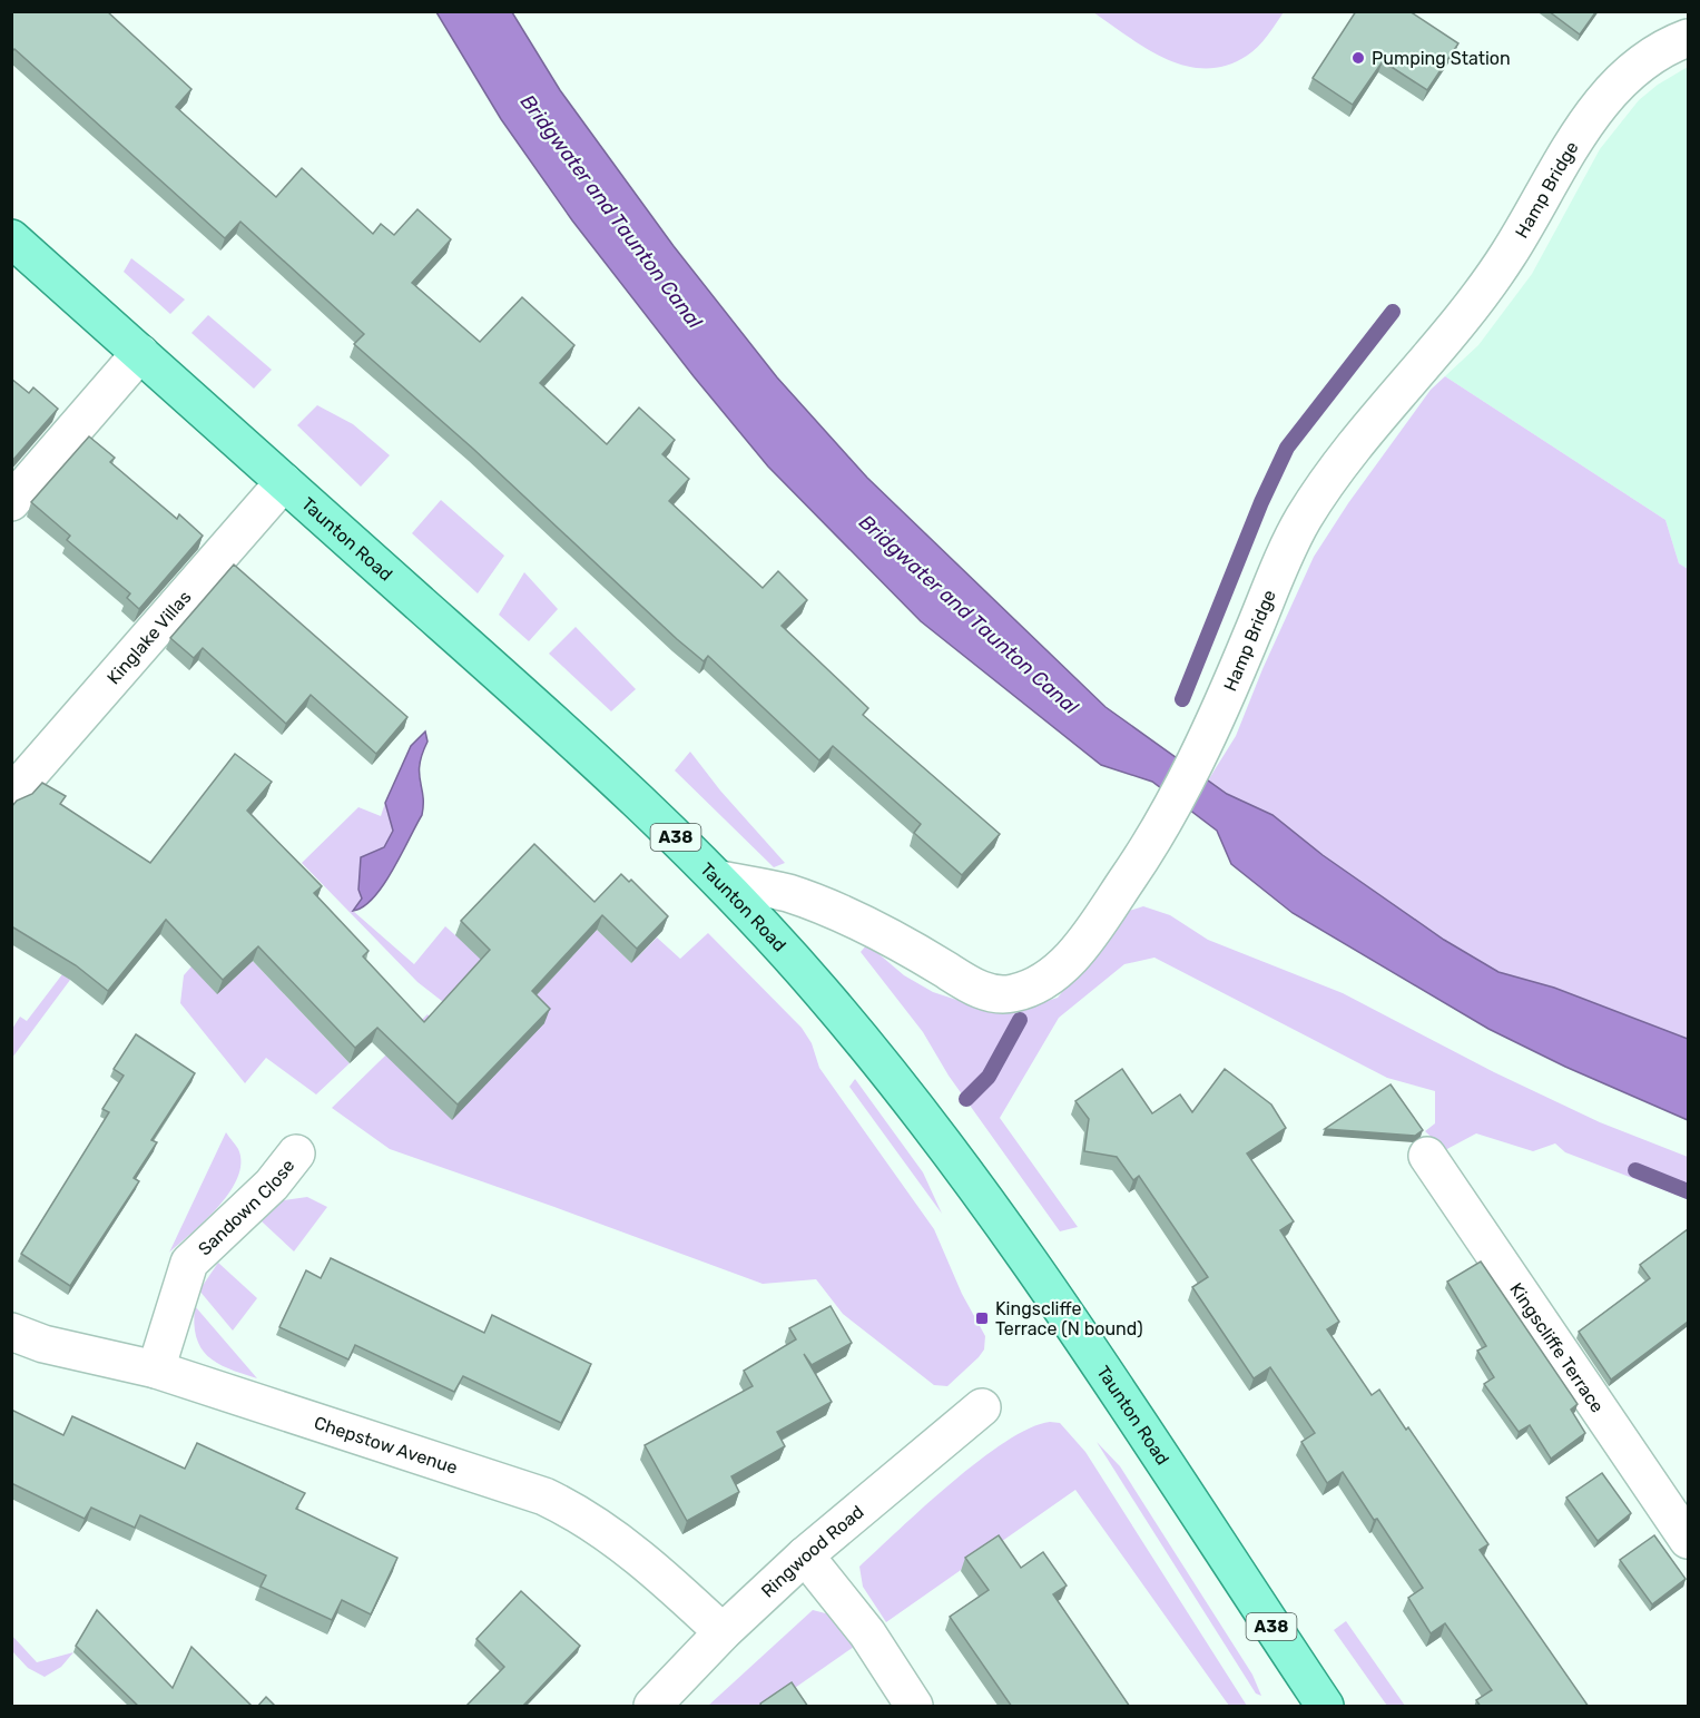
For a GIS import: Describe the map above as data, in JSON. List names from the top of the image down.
{
  "streets": {
    "main road": ["Taunton Road", "A38"],
    "street": [
      "Hamp Bridge",
      "Kinglake Villas",
      "Sandown Close",
      "Kingscliffe Terrace",
      "Chepstow Avenue",
      "Ringwood Road"
    ]
  },
  "crossings": [
    ["Hamp Bridge", "Taunton Road"],
    ["Taunton Road", "Kinglake Villas"],
    ["Sandown Close", "Chepstow Avenue"],
    ["Chepstow Avenue", "Ringwood Road"]
  ],
  "water": ["Bridgwater and Taunton Canal"],
  "places": {
    "other": ["Pumping Station"],
    "transit": ["Kingscliffe Terrace (N bound)"]
  }
}
